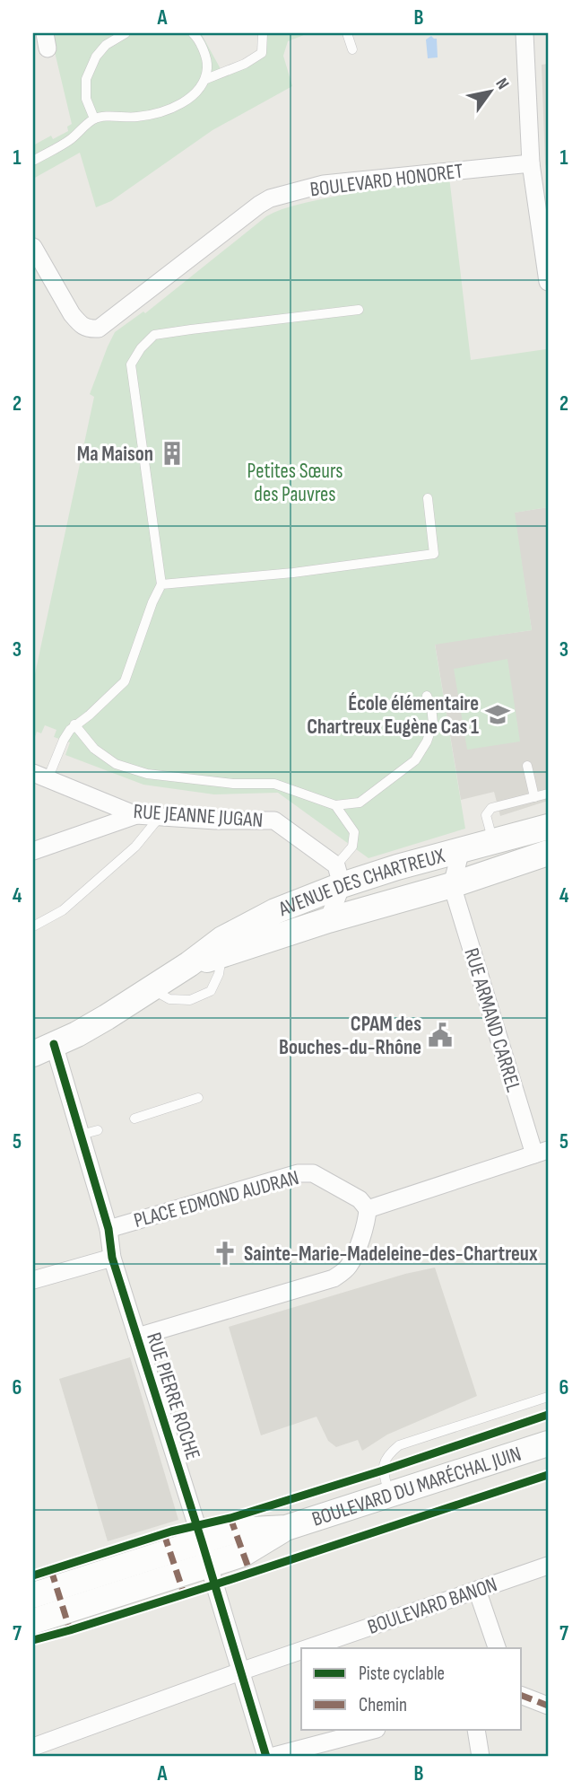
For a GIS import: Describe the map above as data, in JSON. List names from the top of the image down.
{
  "streets": {
    "street": [
      "BOULEVARD HONORET",
      "RUE JEANNE JUGAN",
      "AVENUE DES CHARTREUX",
      "RUE ARMAND CARREL",
      "PLACE EDMOND AUDRAN",
      "RUE PIERRE ROCHE",
      "BOULEVARD DU MARÉCHAL JUIN",
      "BOULEVARD BANON"
    ]
  },
  "crossings": [
    ["RUE JEANNE JUGAN", "AVENUE DES CHARTREUX"],
    ["AVENUE DES CHARTREUX", "RUE ARMAND CARREL"],
    ["AVENUE DES CHARTREUX", "RUE PIERRE ROCHE"],
    ["PLACE EDMOND AUDRAN", "RUE PIERRE ROCHE"],
    ["RUE PIERRE ROCHE", "BOULEVARD DU MARÉCHAL JUIN"],
    ["RUE PIERRE ROCHE", "BOULEVARD BANON"]
  ],
  "parks": ["Petites Sœurs des Pauvres"],
  "places": {
    "building": ["Ma Maison"],
    "school or university": ["École élémentaire Chartreux Eugène Cas 1"],
    "public building": ["CPAM des Bouches-du-Rhône"],
    "church": ["Sainte-Marie-Madeleine-des-Chartreux"]
  },
  "legend": ["Piste cyclable", "Chemin"],
  "north": "top right",
  "grid": {
    "columns": ["A", "B"],
    "rows": [
      "1",
      "2",
      "3",
      "4",
      "5",
      "6",
      "7"
    ]
  }
}
